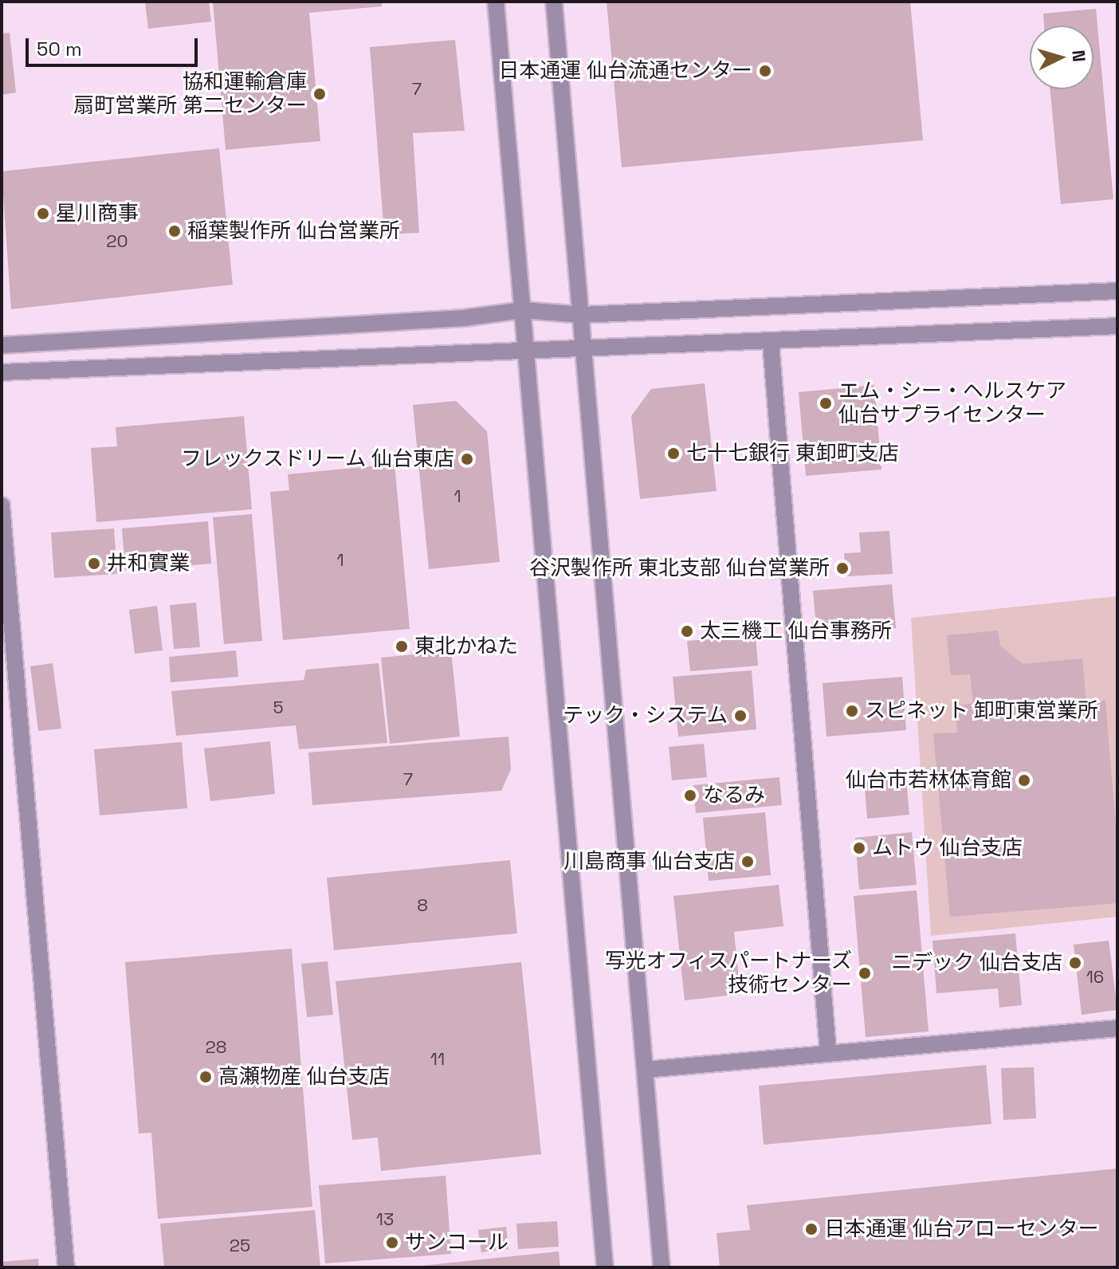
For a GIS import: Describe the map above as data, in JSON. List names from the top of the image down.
{
  "places": [
    "日本通運 仙台流通センター",
    "協和運輸倉庫 扇町営業所 第二センター",
    "星川商事",
    "稲葉製作所 仙台営業所",
    "エム・シー・ヘルスケア 仙台サプライセンター",
    "七十七銀行 東卸町支店",
    "フレックスドリーム 仙台東店",
    "井和實業",
    "谷沢製作所 東北支部 仙台営業所",
    "太三機工 仙台事務所",
    "東北かねた",
    "スピネット 卸町東営業所",
    "テック・システム",
    "仙台市若林体育館",
    "なるみ",
    "ムトウ 仙台支店",
    "川島商事 仙台支店",
    "ニデック 仙台支店",
    "写光オフィスパートナーズ 技術センター",
    "高瀬物産 仙台支店",
    "日本通運 仙台アローセンター",
    "サンコール"
  ],
  "house_numbers": [
    "7",
    "20",
    "1",
    "1",
    "5",
    "7",
    "8",
    "16",
    "28",
    "11",
    "13",
    "25"
  ],
  "scale_bar": "50 m",
  "north": "right"
}
